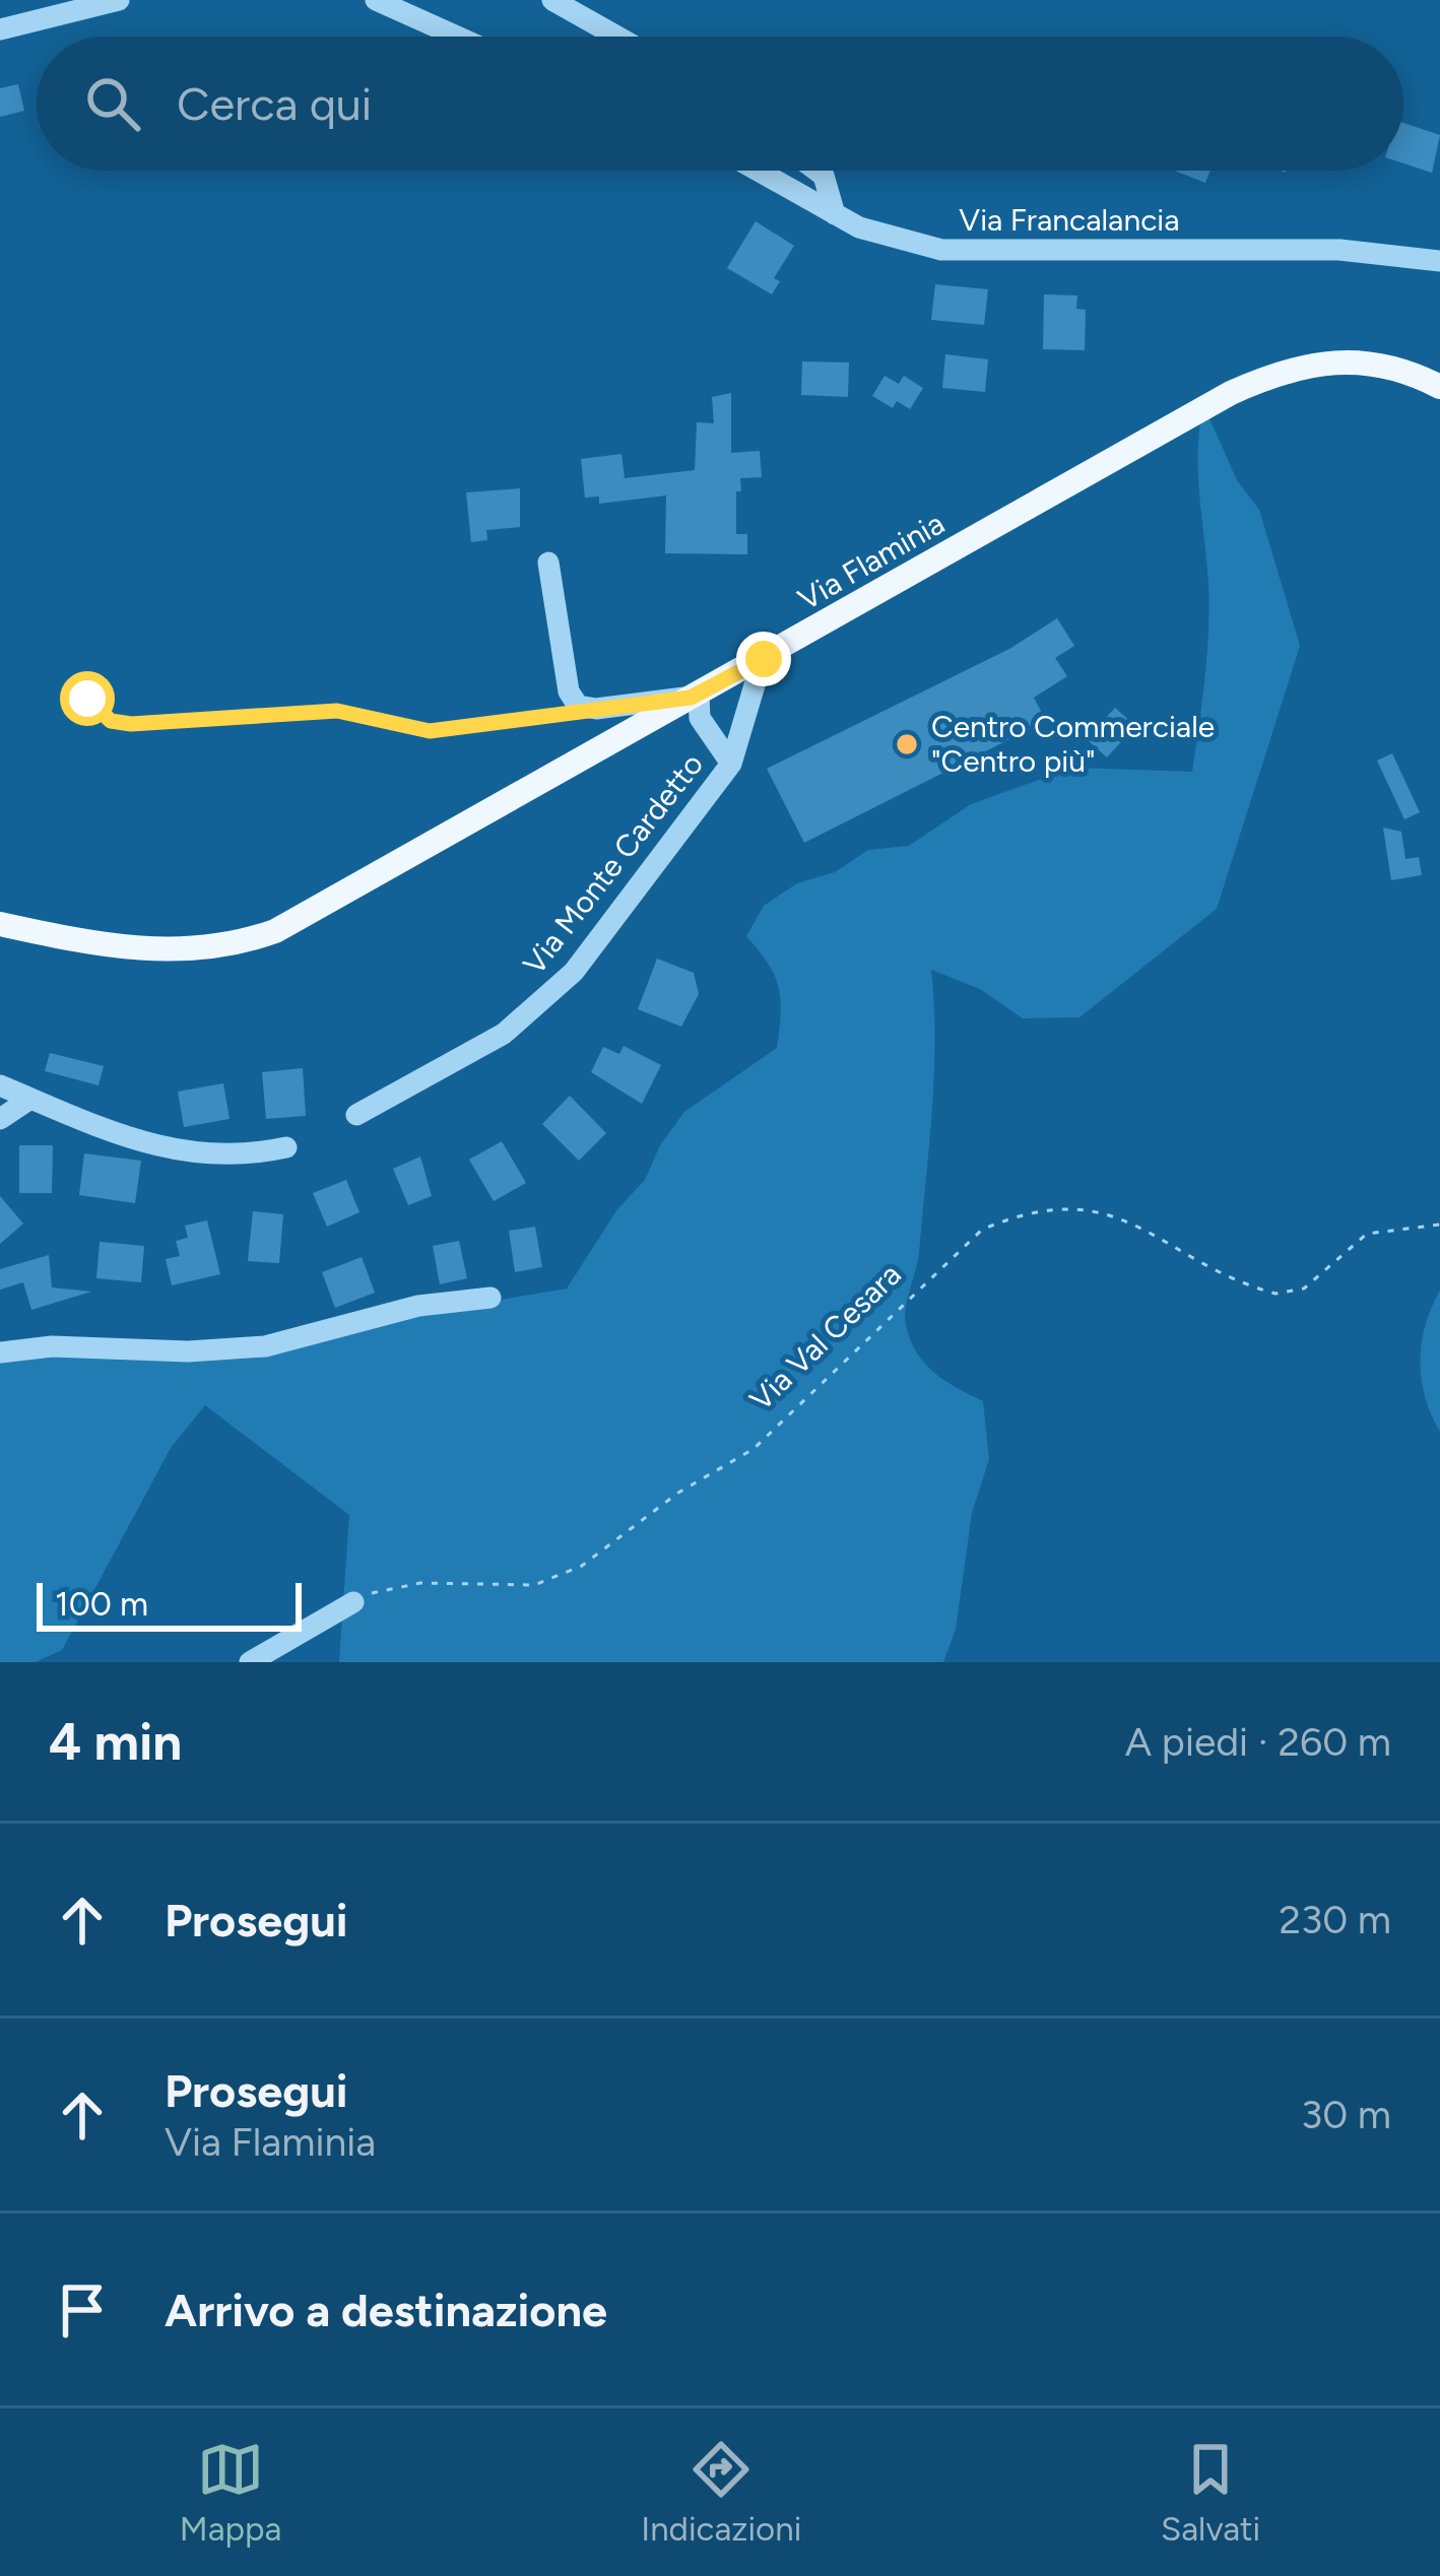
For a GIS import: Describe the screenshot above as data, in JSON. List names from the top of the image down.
{
  "streets": {
    "main road": ["Via Flaminia"],
    "street": ["Via Francalancia", "Via Monte Cardetto"],
    "path": ["Via Val Cesara"]
  },
  "crossings": [
    ["Via Flaminia", "Via Monte Cardetto"]
  ],
  "places": ["Centro Commerciale \"Centro più\""],
  "scale_bar": "100 m",
  "page": {
    "search": "Cerca qui",
    "scale": "100 m",
    "heading": ["4 min", "A piedi · 260 m"],
    "list": [
      ["Prosegui", "230 m"],
      ["Prosegui", "Via Flaminia", "30 m"],
      "Arrivo a destinazione"
    ],
    "nav": ["Mappa", "Indicazioni", "Salvati"]
  }
}
